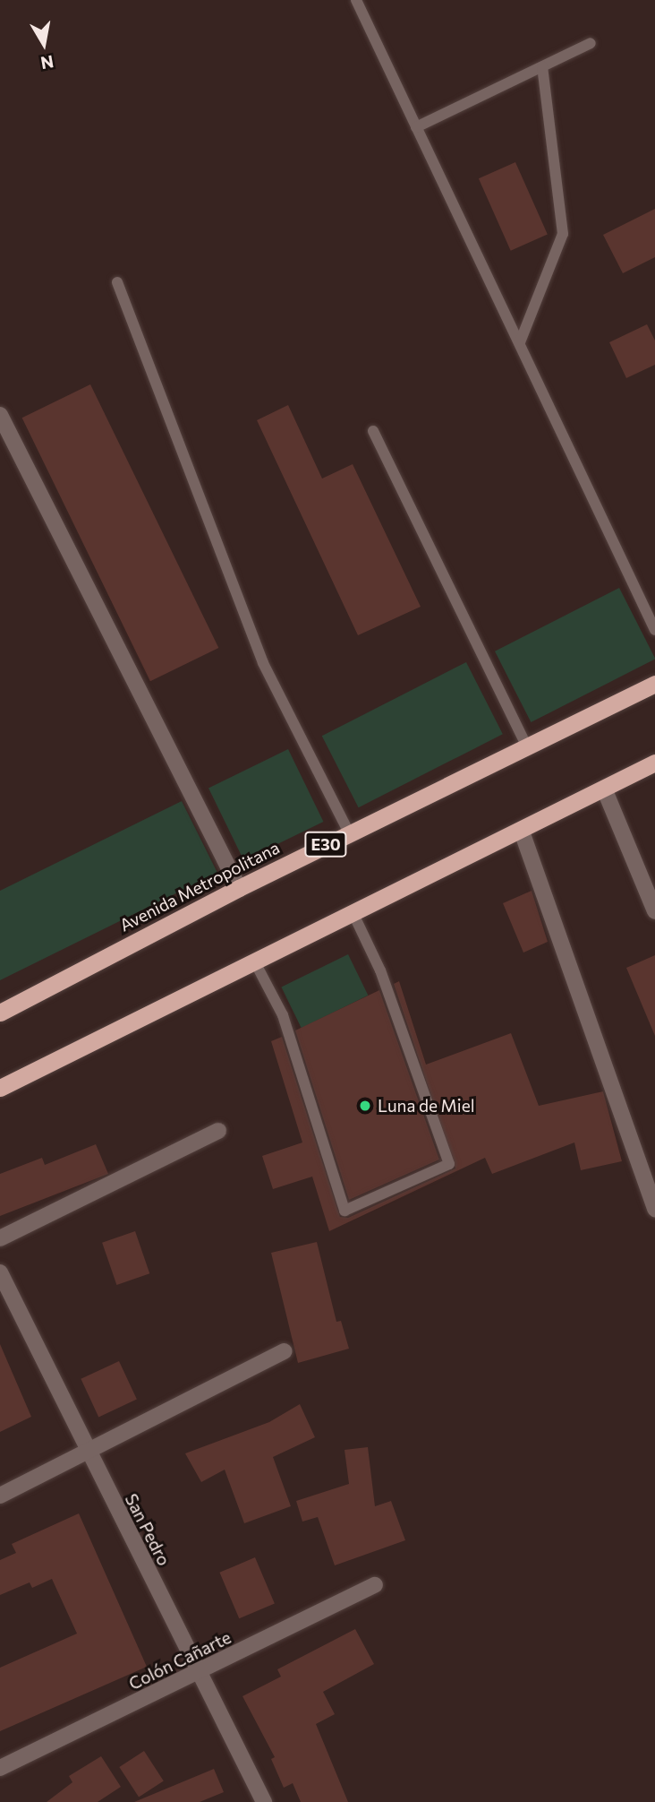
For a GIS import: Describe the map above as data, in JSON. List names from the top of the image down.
{
  "streets": {
    "highway": ["E30", "Avenida Metropolitana"],
    "street": ["San Pedro", "Colón Cañarte"]
  },
  "crossings": [
    ["San Pedro", "Colón Cañarte"]
  ],
  "places": ["Luna de Miel"],
  "north": "bottom"
}
